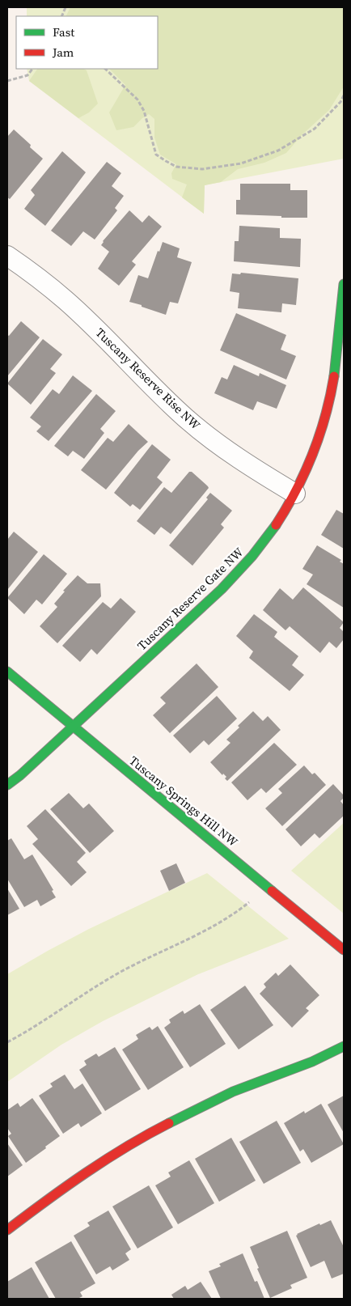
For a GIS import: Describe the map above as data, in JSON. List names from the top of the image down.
{
  "streets": {
    "street": ["Tuscany Reserve Rise NW", "Tuscany Reserve Gate NW", "Tuscany Springs Hill NW"]
  },
  "crossings": [
    ["Tuscany Reserve Rise NW", "Tuscany Reserve Gate NW"],
    ["Tuscany Reserve Gate NW", "Tuscany Springs Hill NW"]
  ],
  "legend": ["Fast", "Jam"]
}
